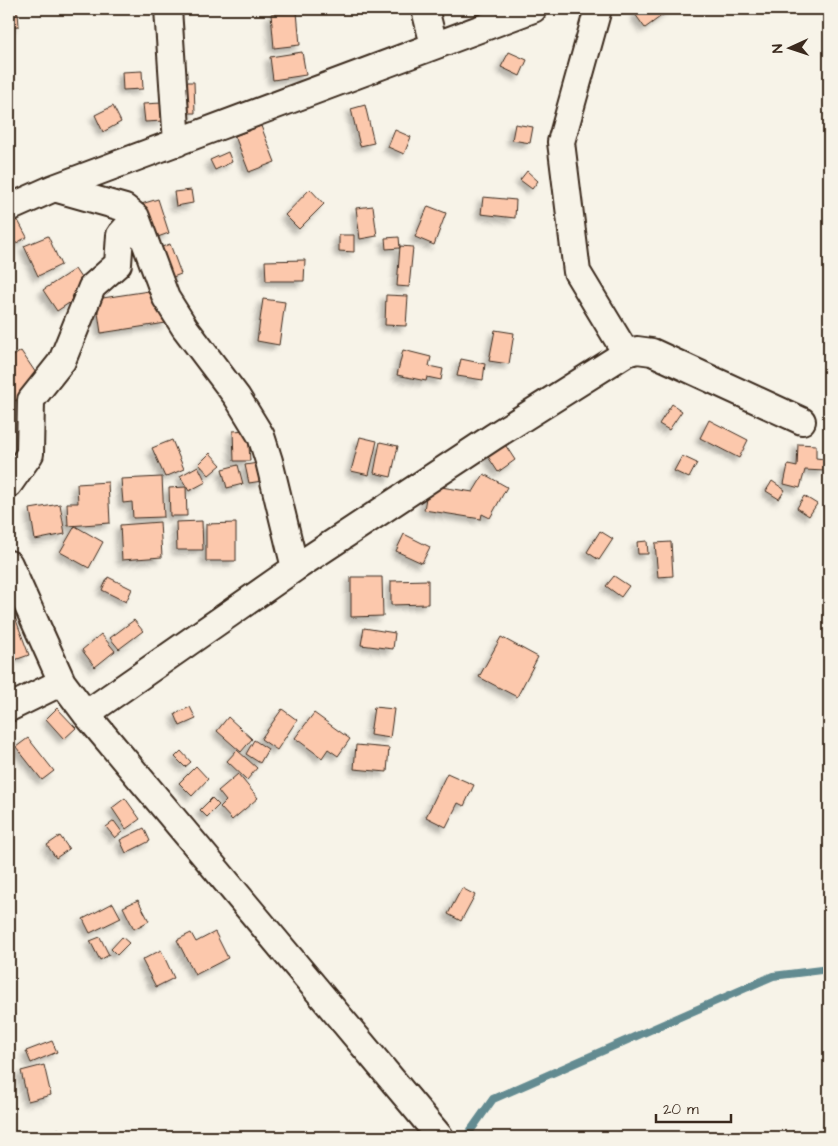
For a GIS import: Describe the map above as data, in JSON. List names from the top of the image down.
{
  "scale_bar": "20 m",
  "north": "left"
}
